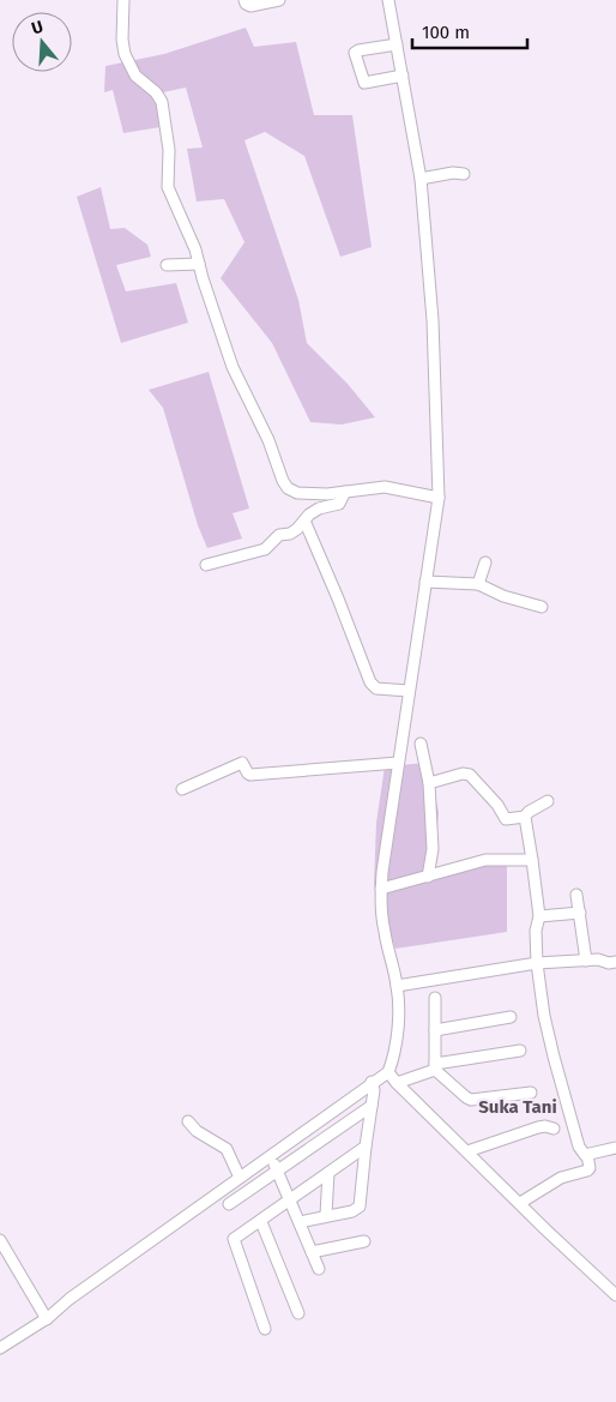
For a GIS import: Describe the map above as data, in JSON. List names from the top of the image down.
{
  "districts": ["Suka Tani"],
  "scale_bar": "100 m",
  "north": "top"
}
